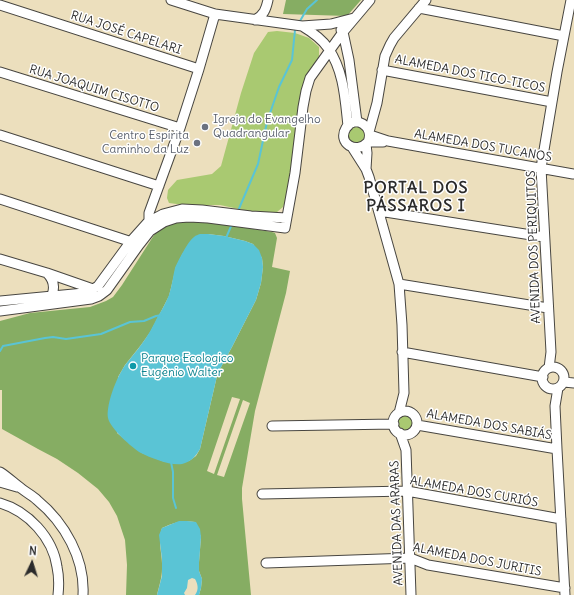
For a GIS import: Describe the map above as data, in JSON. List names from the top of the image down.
{
  "streets": {
    "street": [
      "RUA JOSÉ CAPELARI",
      "ALAMEDA DOS TICO-TICOS",
      "RUA JOAQUIM CISOTTO",
      "ALAMEDA DOS TUCANOS",
      "AVENIDA DOS PERIQUITOS",
      "ALAMEDA DOS SABIÁS",
      "ALAMEDA DOS CURIÓS",
      "AVENIDA DAS ARARAS",
      "ALAMEDA DOS JURITIS"
    ]
  },
  "crossings": [
    ["ALAMEDA DOS TICO-TICOS", "AVENIDA DOS PERIQUITOS"],
    ["ALAMEDA DOS TUCANOS", "AVENIDA DOS PERIQUITOS"],
    ["ALAMEDA DOS SABIÁS", "AVENIDA DAS ARARAS"],
    ["ALAMEDA DOS CURIÓS", "AVENIDA DAS ARARAS"],
    ["AVENIDA DAS ARARAS", "ALAMEDA DOS JURITIS"]
  ],
  "districts": ["PORTAL DOS PÁSSAROS I"],
  "places": ["Igreja do Evangelho Quadrangular", "Centro Espírita Caminho da Luz", "Parque Ecologico Eugênio Walter"],
  "north": "top"
}
